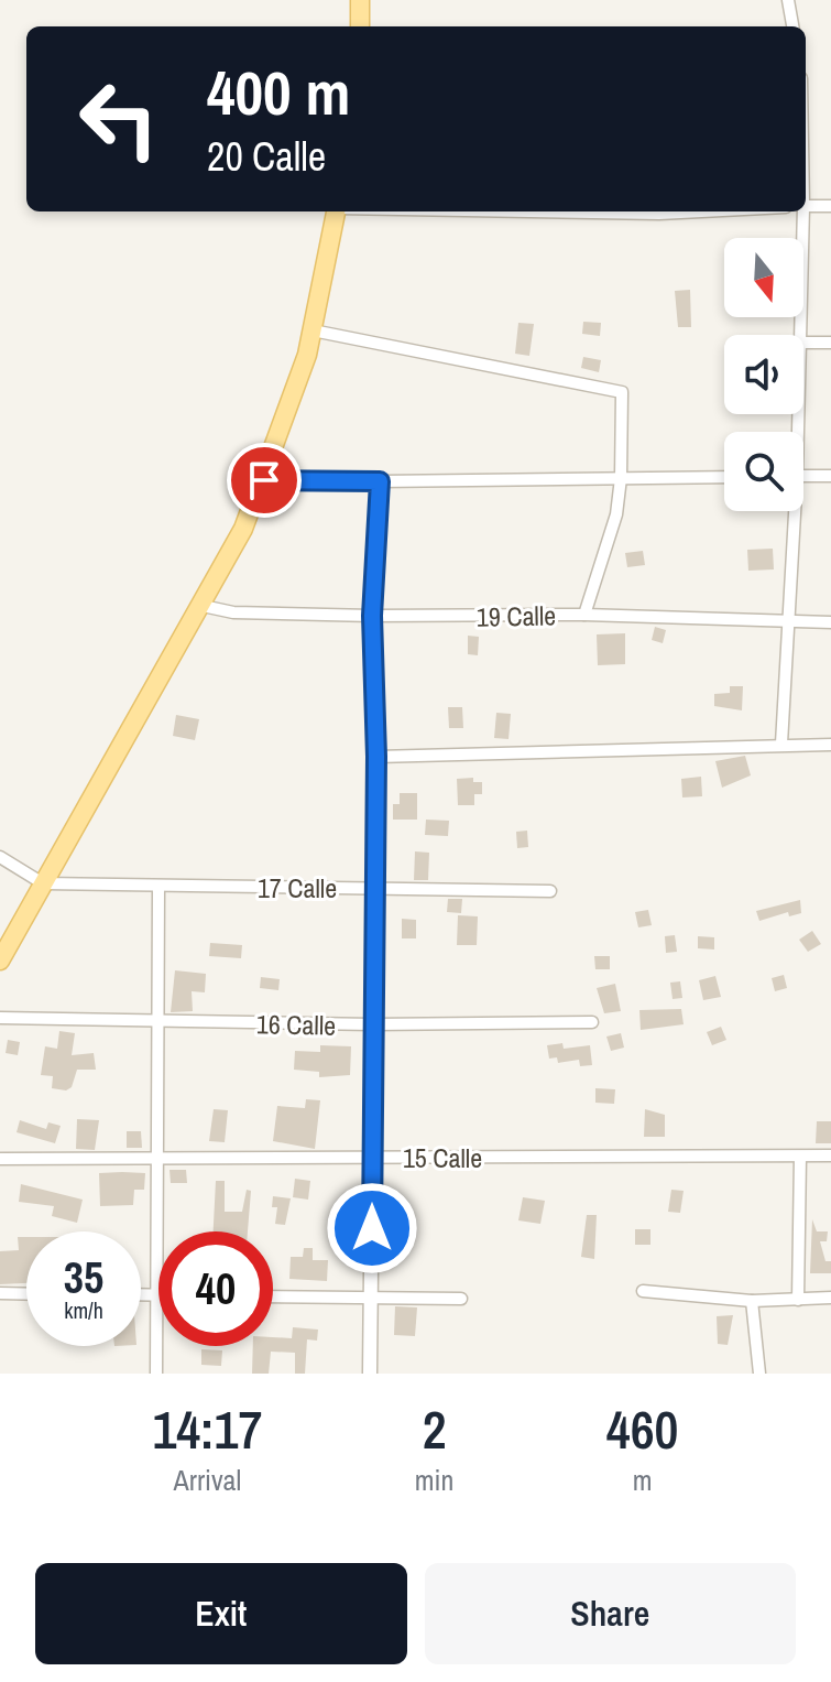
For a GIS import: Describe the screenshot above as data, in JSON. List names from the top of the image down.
{
  "streets": {
    "street": [
      "19 Calle",
      "17 Calle",
      "16 Calle",
      "15 Calle"
    ]
  },
  "north": "bottom",
  "page": {
    "turn": ["400 m", "20 Calle"],
    "speed": "35 km/h",
    "limit": "40",
    "eta": [
      "14:17",
      "Arrival",
      "2",
      "min",
      "460",
      "m"
    ],
    "buttons": ["Exit", "Share"]
  }
}
